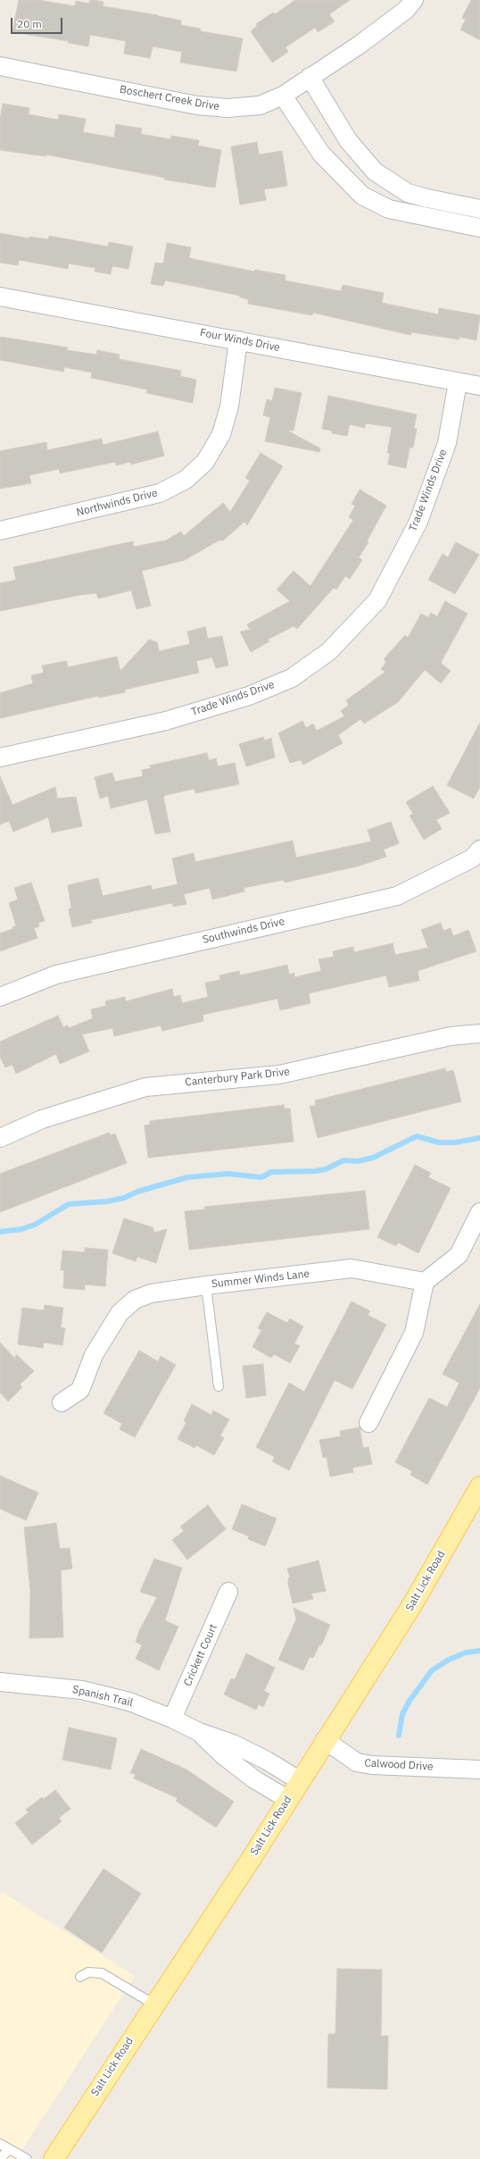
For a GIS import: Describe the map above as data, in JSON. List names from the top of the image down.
{
  "streets": {
    "main road": ["Salt Lick Road"],
    "street": [
      "Boschert Creek Drive",
      "Four Winds Drive",
      "Trade Winds Drive",
      "Northwinds Drive",
      "Southwinds Drive",
      "Canterbury Park Drive",
      "Summer Winds Lane",
      "Crickett Court",
      "Spanish Trail",
      "Calwood Drive"
    ]
  },
  "crossings": [
    ["Four Winds Drive", "Trade Winds Drive"],
    ["Four Winds Drive", "Northwinds Drive"],
    ["Salt Lick Road", "Spanish Trail"],
    ["Salt Lick Road", "Calwood Drive"],
    ["Crickett Court", "Spanish Trail"]
  ],
  "scale_bar": "20 m"
}
